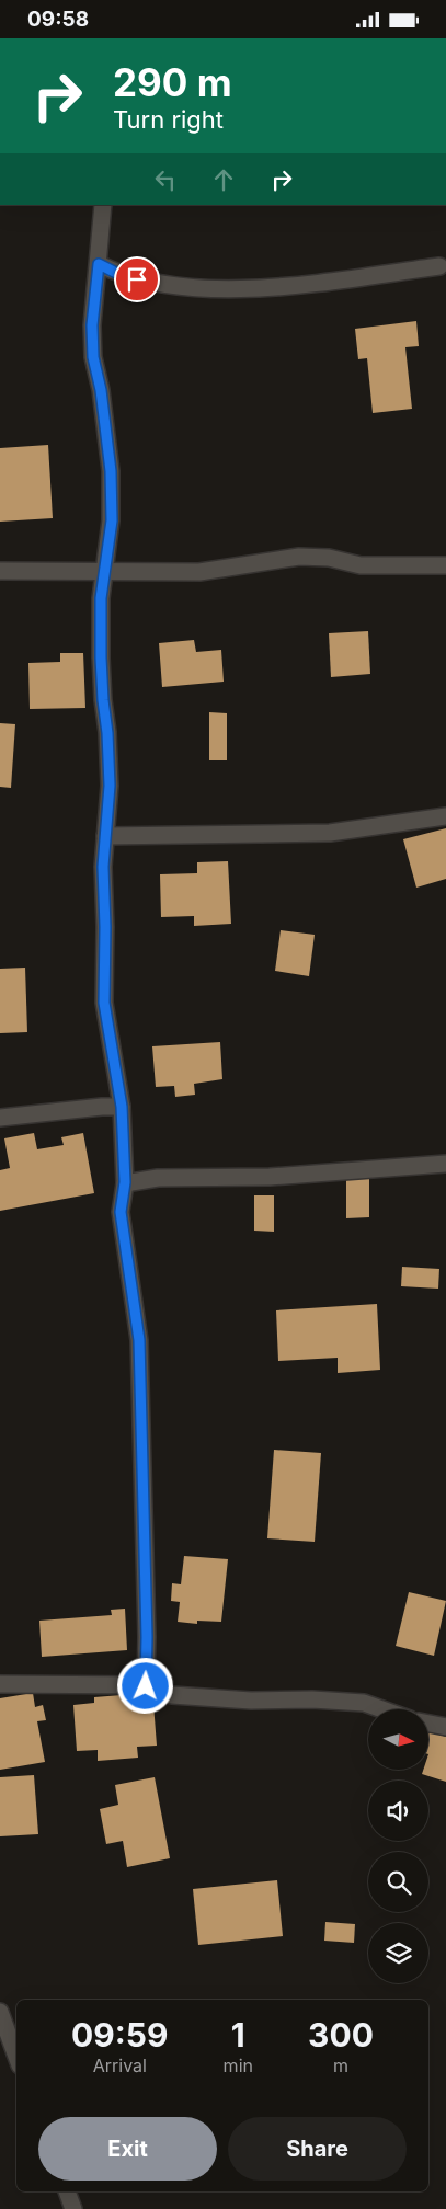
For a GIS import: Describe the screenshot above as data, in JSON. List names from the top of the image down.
{
  "north": "right",
  "page": {
    "status": "09:58",
    "turn": ["290 m", "Turn right"],
    "eta": [
      "09:59",
      "Arrival",
      "1",
      "min",
      "300",
      "m"
    ],
    "buttons": ["Exit", "Share"]
  }
}
